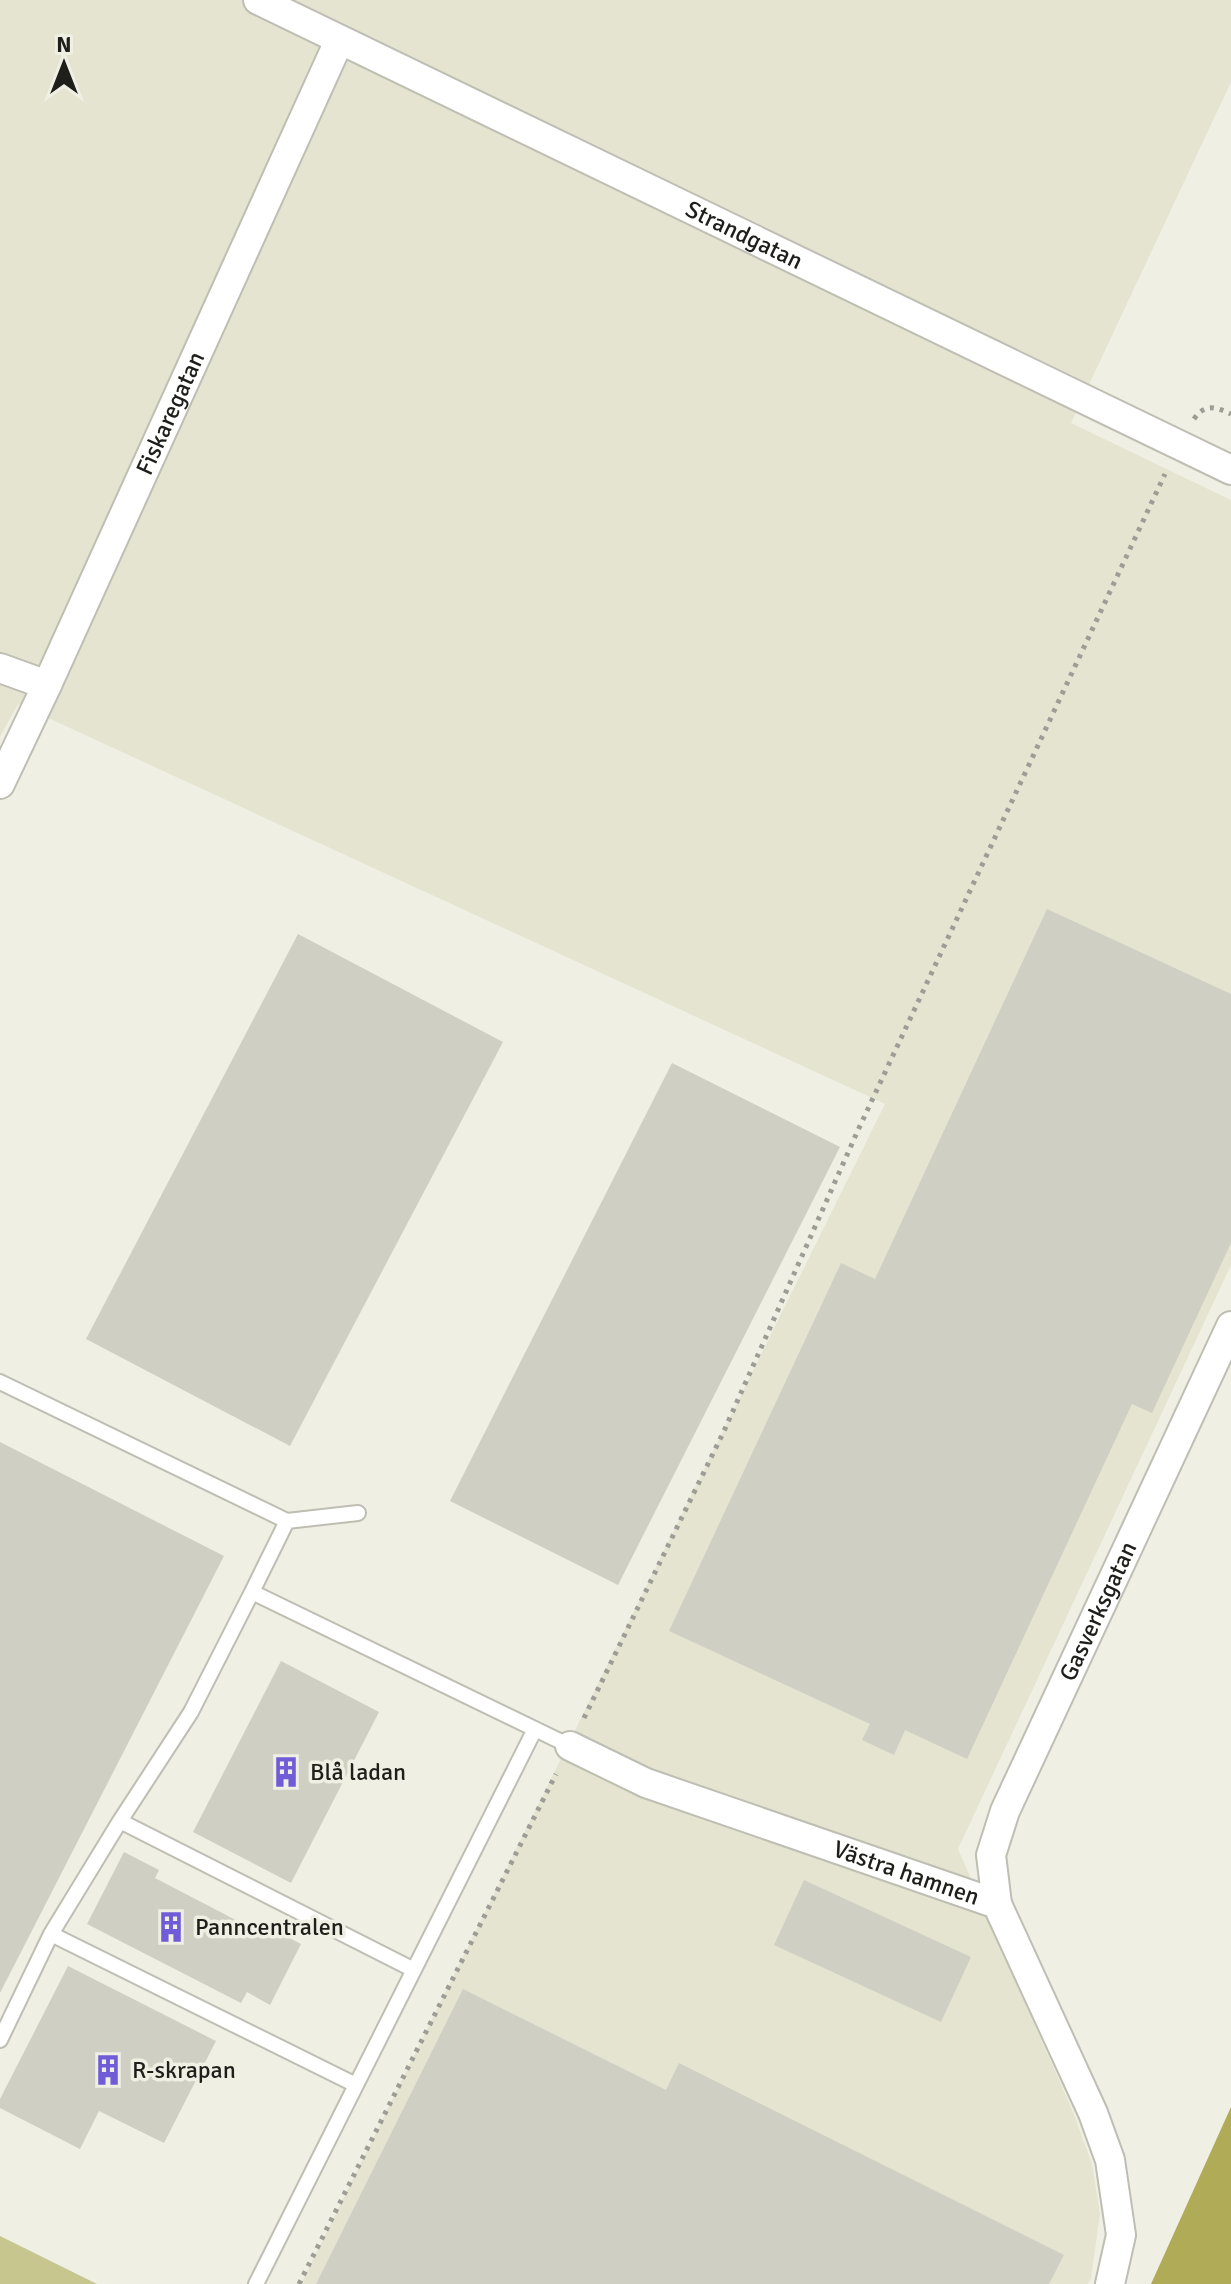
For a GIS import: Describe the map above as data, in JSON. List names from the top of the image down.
{
  "streets": {
    "street": [
      "Strandgatan",
      "Fiskaregatan",
      "Gasverksgatan",
      "Västra hamnen"
    ]
  },
  "crossings": [
    ["Strandgatan", "Fiskaregatan"],
    ["Gasverksgatan", "Västra hamnen"]
  ],
  "places": {
    "building": ["Blå ladan", "Panncentralen", "R-skrapan"]
  },
  "north": "top"
}
